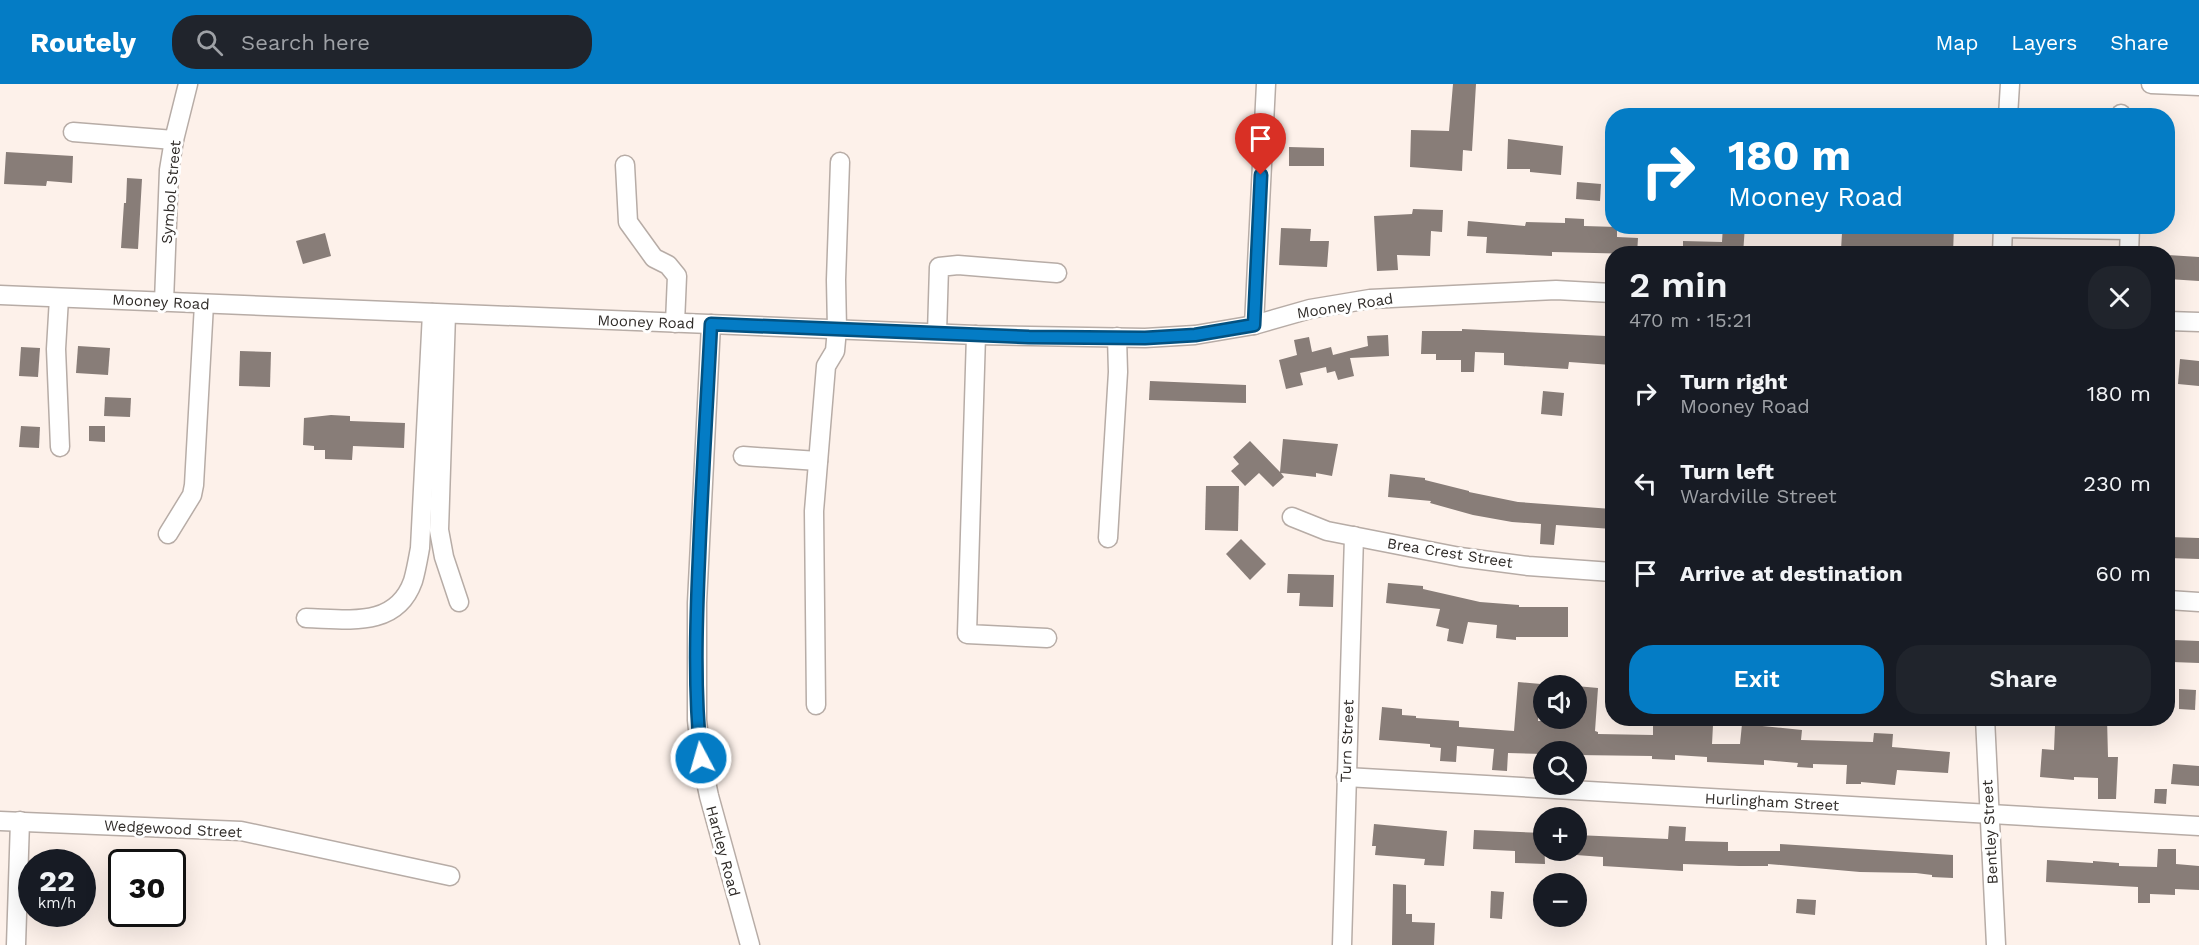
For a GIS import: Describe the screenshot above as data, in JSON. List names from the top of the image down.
{
  "streets": {
    "street": [
      "Symbol Street",
      "Mooney Road",
      "Brea Crest Street",
      "Turn Street",
      "Hurlingham Street",
      "Wedgewood Street",
      "Bentley Street",
      "Hartley Road"
    ]
  },
  "crossings": [
    ["Symbol Street", "Mooney Road"],
    ["Mooney Road", "Hartley Road"],
    ["Brea Crest Street", "Turn Street"],
    ["Turn Street", "Hurlingham Street"],
    ["Hurlingham Street", "Bentley Street"]
  ],
  "page": {
    "header": "Routely",
    "search": "Search here",
    "nav": ["Map", "Layers", "Share"],
    "turn": ["180 m", "Mooney Road"],
    "heading": ["2 min", "470 m · 15:21"],
    "list": [
      {
        "name": "Turn right",
        "note": "Mooney Road",
        "value": "180 m"
      },
      {
        "name": "Turn left",
        "note": "Wardville Street",
        "value": "230 m"
      },
      {
        "name": "Arrive at destination",
        "value": "60 m"
      }
    ],
    "buttons": ["Exit", "Share"],
    "map_buttons": ["+", "−"],
    "speed": "22 km/h",
    "limit": "30"
  }
}
